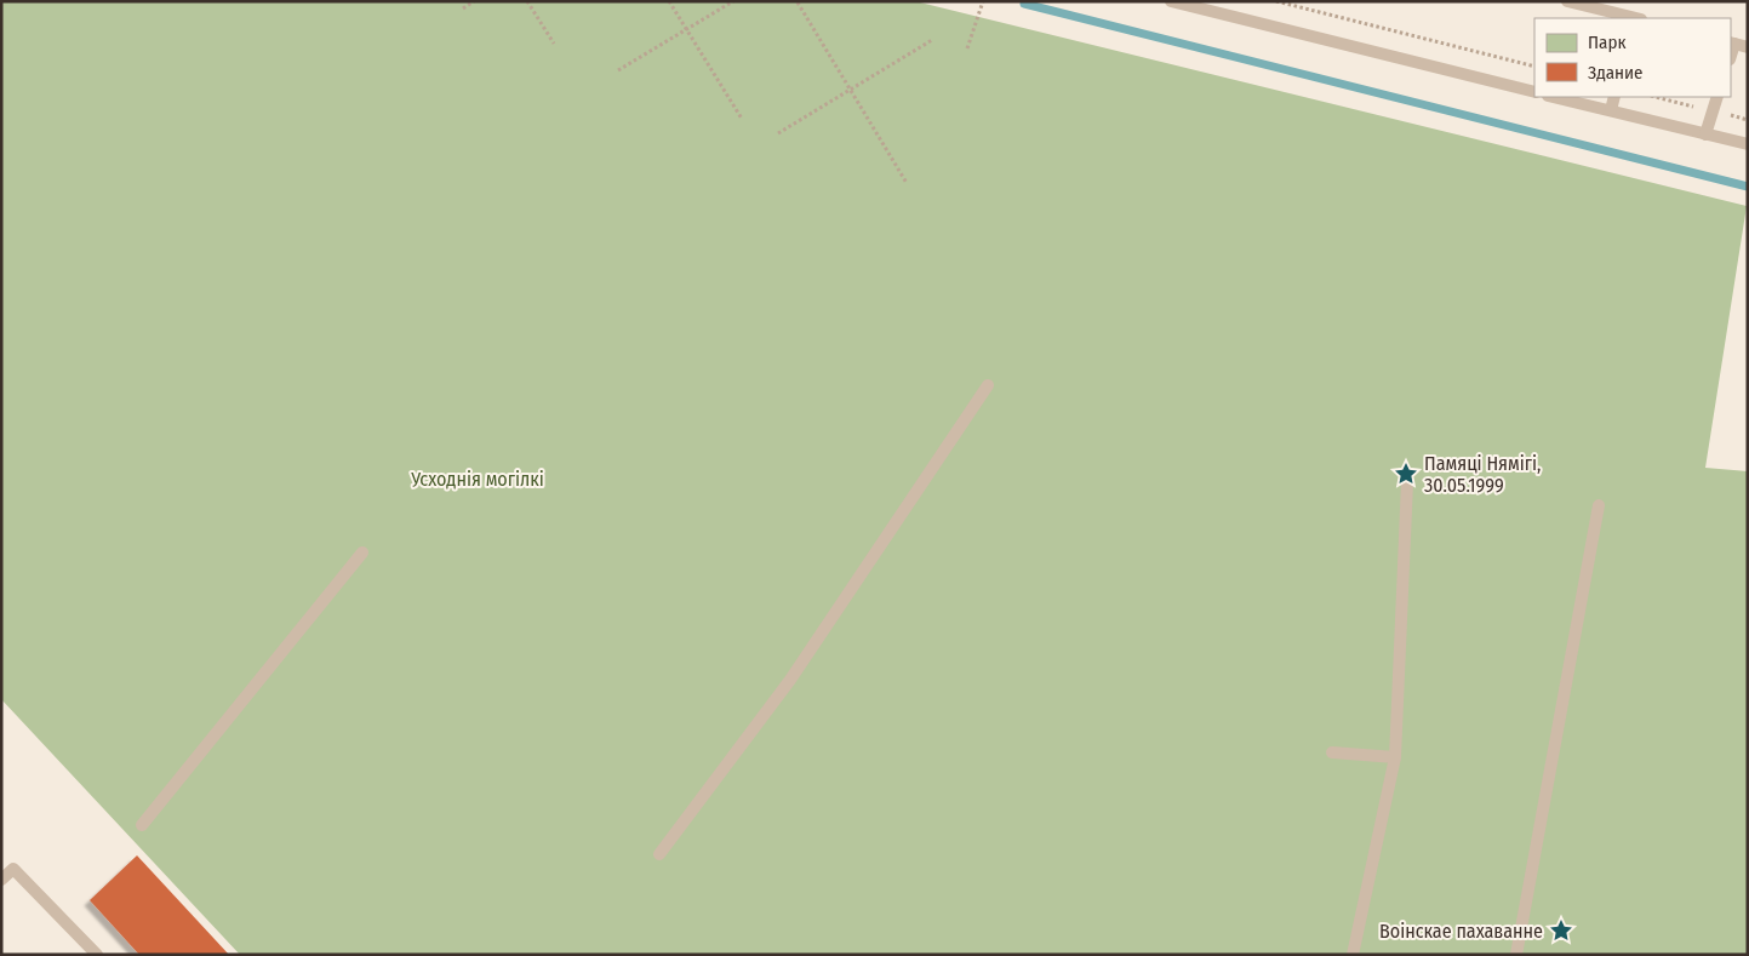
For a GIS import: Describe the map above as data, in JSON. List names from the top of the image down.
{
  "parks": ["Усходнія могілкі"],
  "places": {
    "place": ["Памяці Нямігі, 30.05.1999", "Воінскае пахаванне"]
  },
  "legend": ["Парк", "Здание"]
}
